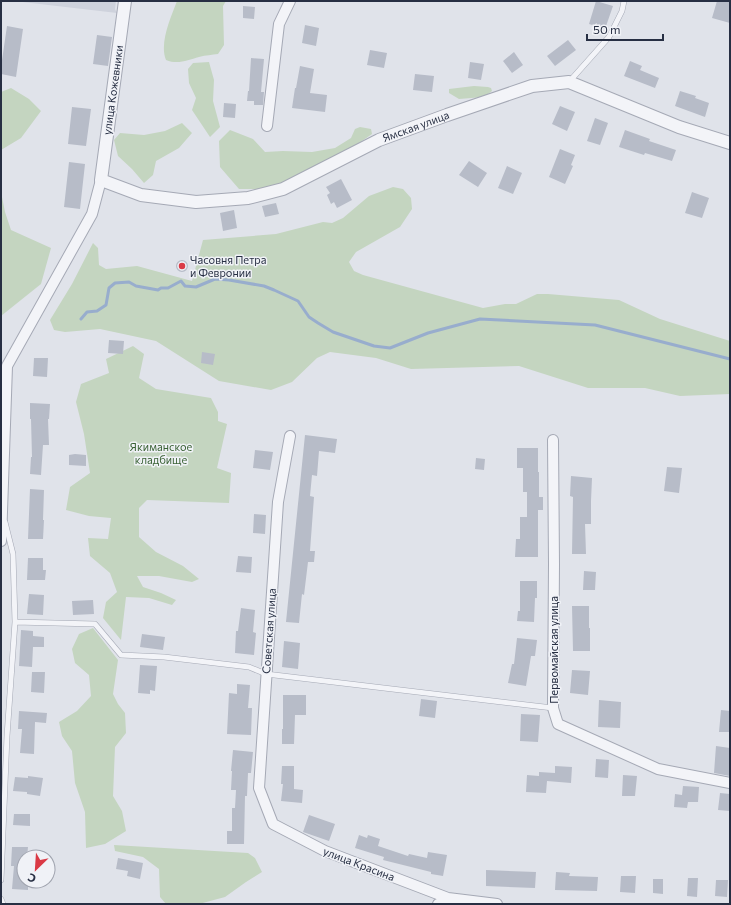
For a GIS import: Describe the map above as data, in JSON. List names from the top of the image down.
{
  "streets": {
    "street": [
      "улица Кожевники",
      "Ямская улица",
      "Советская улица",
      "Первомайская улица",
      "улица Красина"
    ]
  },
  "crossings": [
    ["улица Кожевники", "Ямская улица"],
    ["Советская улица", "улица Красина"]
  ],
  "parks": ["Якиманское кладбище"],
  "places": ["Часовня Петра и Февронии"],
  "scale_bar": "50 m",
  "north": "bottom left"
}
